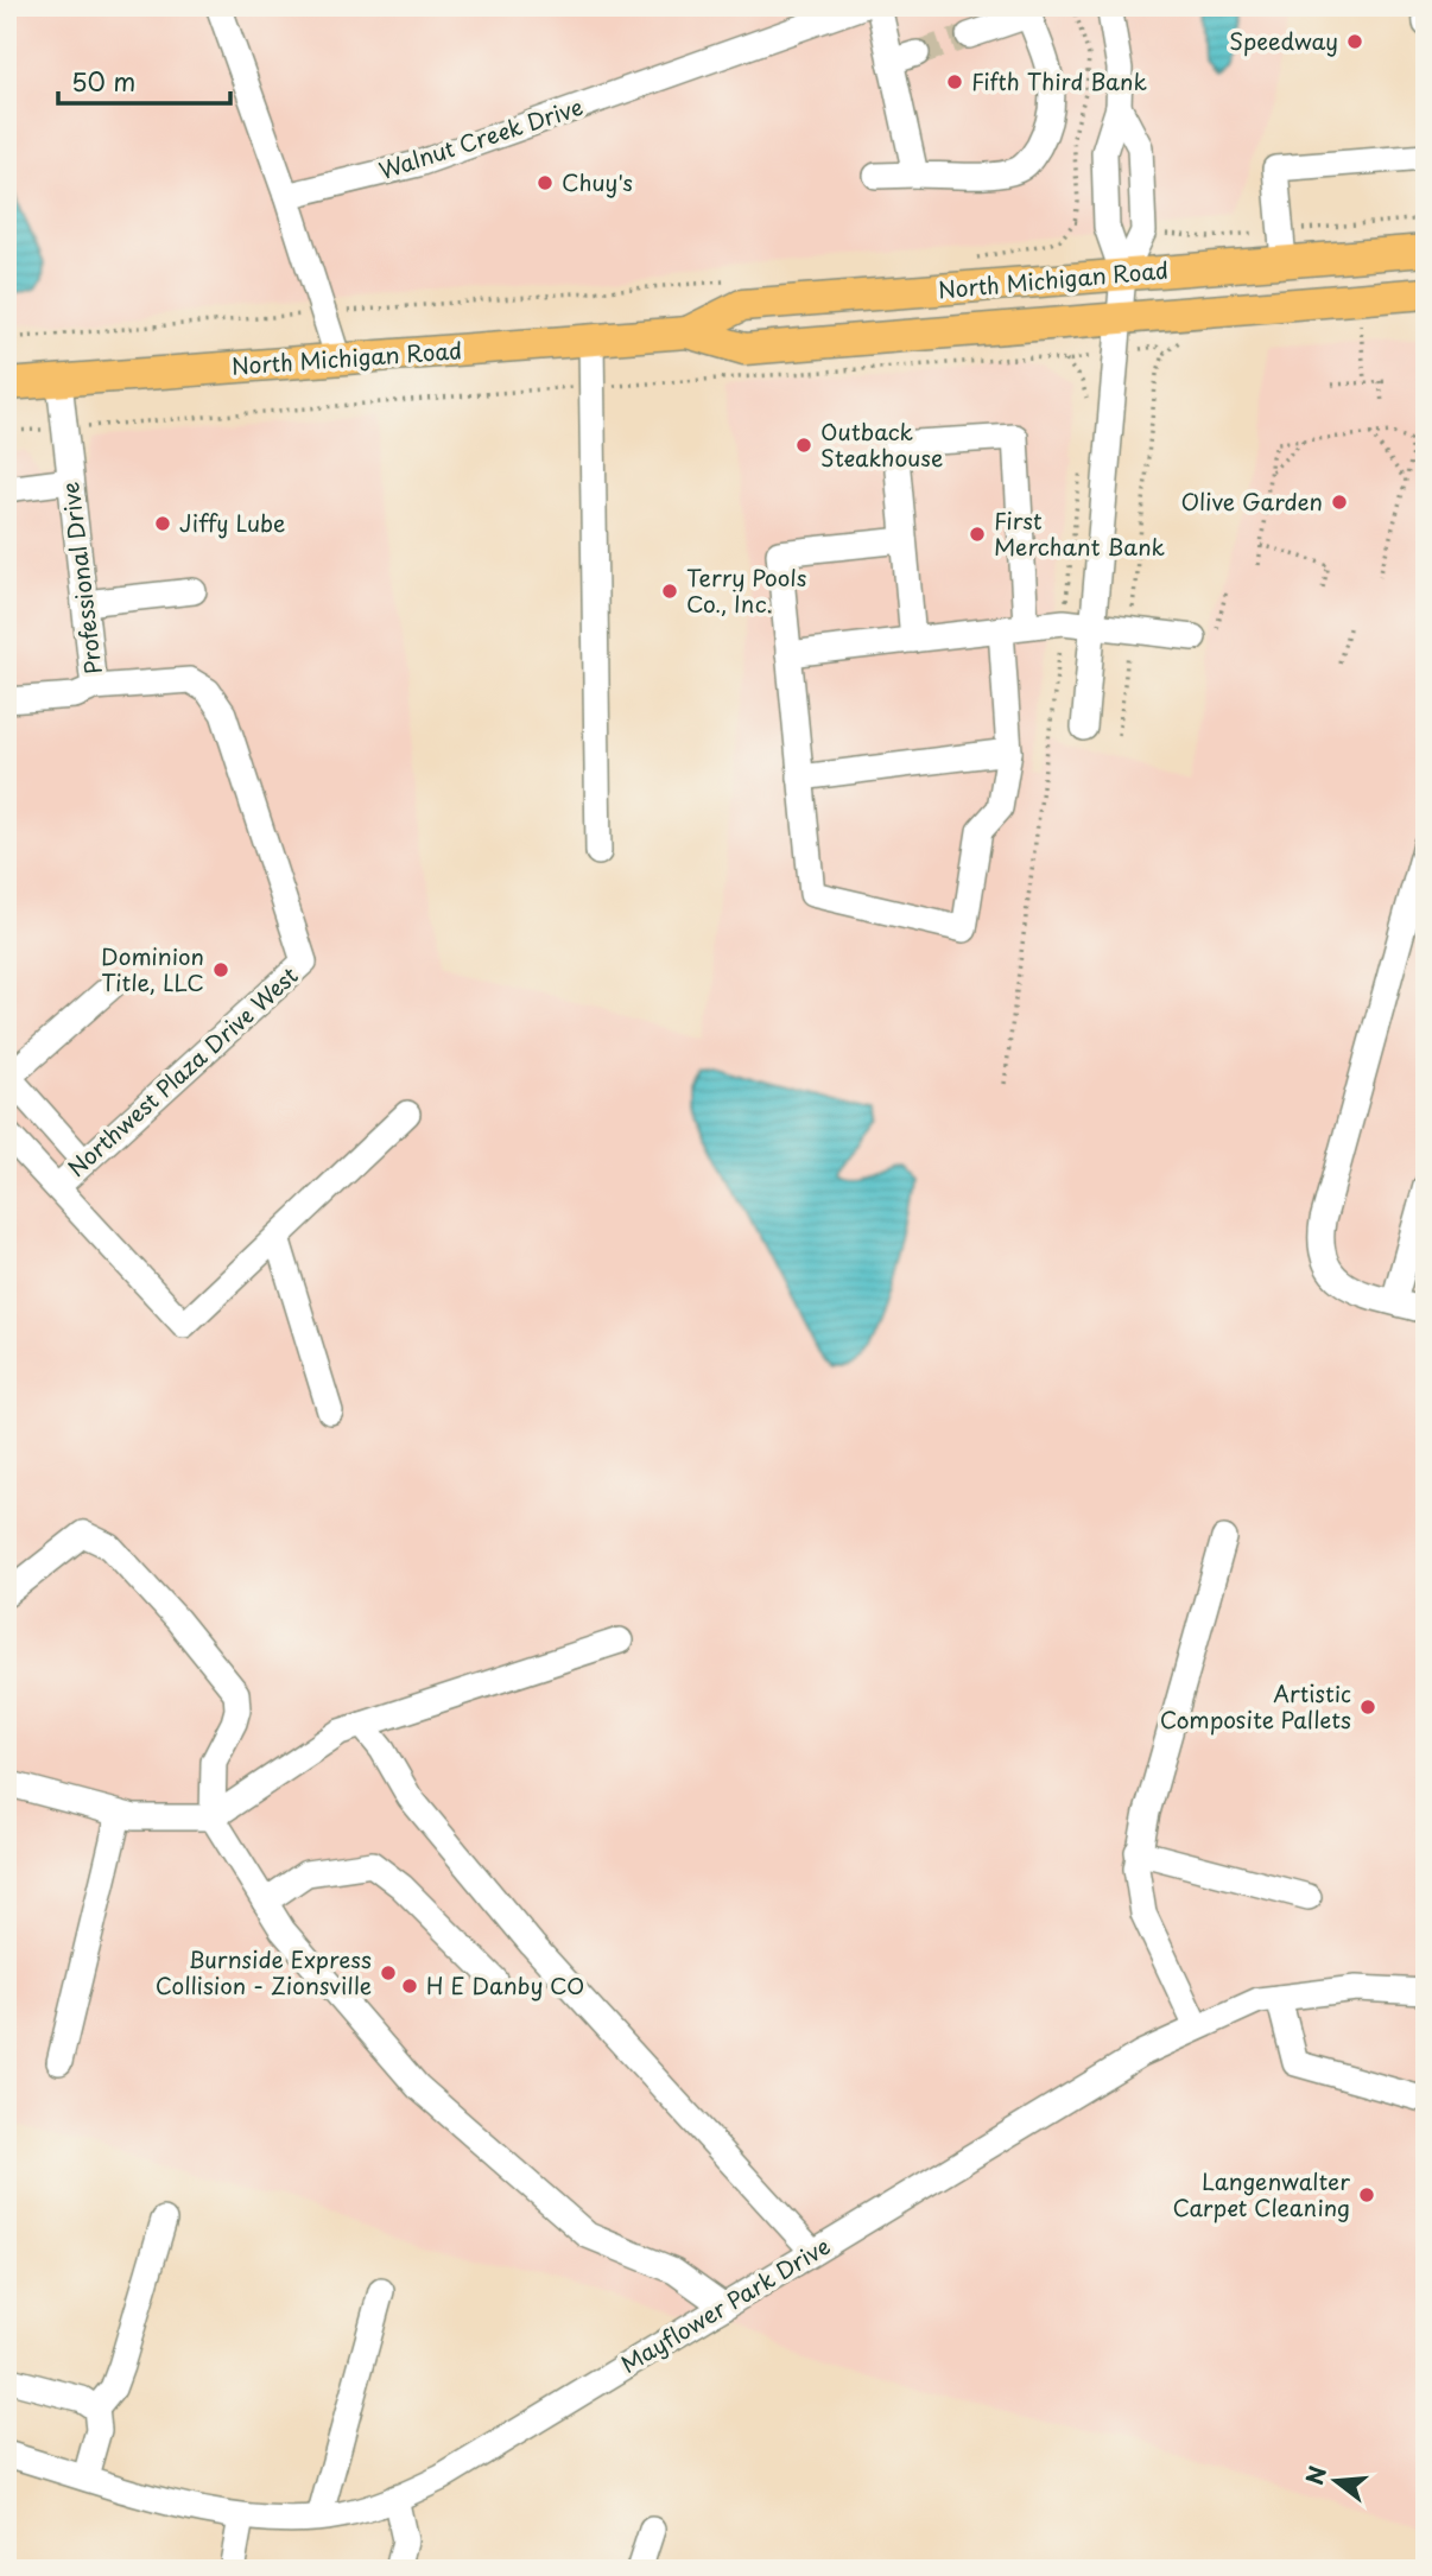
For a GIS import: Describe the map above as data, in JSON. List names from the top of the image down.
{
  "streets": {
    "main road": ["North Michigan Road"],
    "street": [
      "Walnut Creek Drive",
      "Professional Drive",
      "Northwest Plaza Drive West",
      "Mayflower Park Drive"
    ]
  },
  "crossings": [
    ["North Michigan Road", "Professional Drive"],
    ["Professional Drive", "Northwest Plaza Drive West"]
  ],
  "places": [
    "Speedway",
    "Fifth Third Bank",
    "Chuy's",
    "Outback Steakhouse",
    "Olive Garden",
    "Jiffy Lube",
    "First Merchant Bank",
    "Terry Pools Co., Inc.",
    "Dominion Title, LLC",
    "Artistic Composite Pallets",
    "Burnside Express Collision - Zionsville",
    "H E Danby CO",
    "Langenwalter Carpet Cleaning"
  ],
  "scale_bar": "50 m",
  "north": "left"
}
